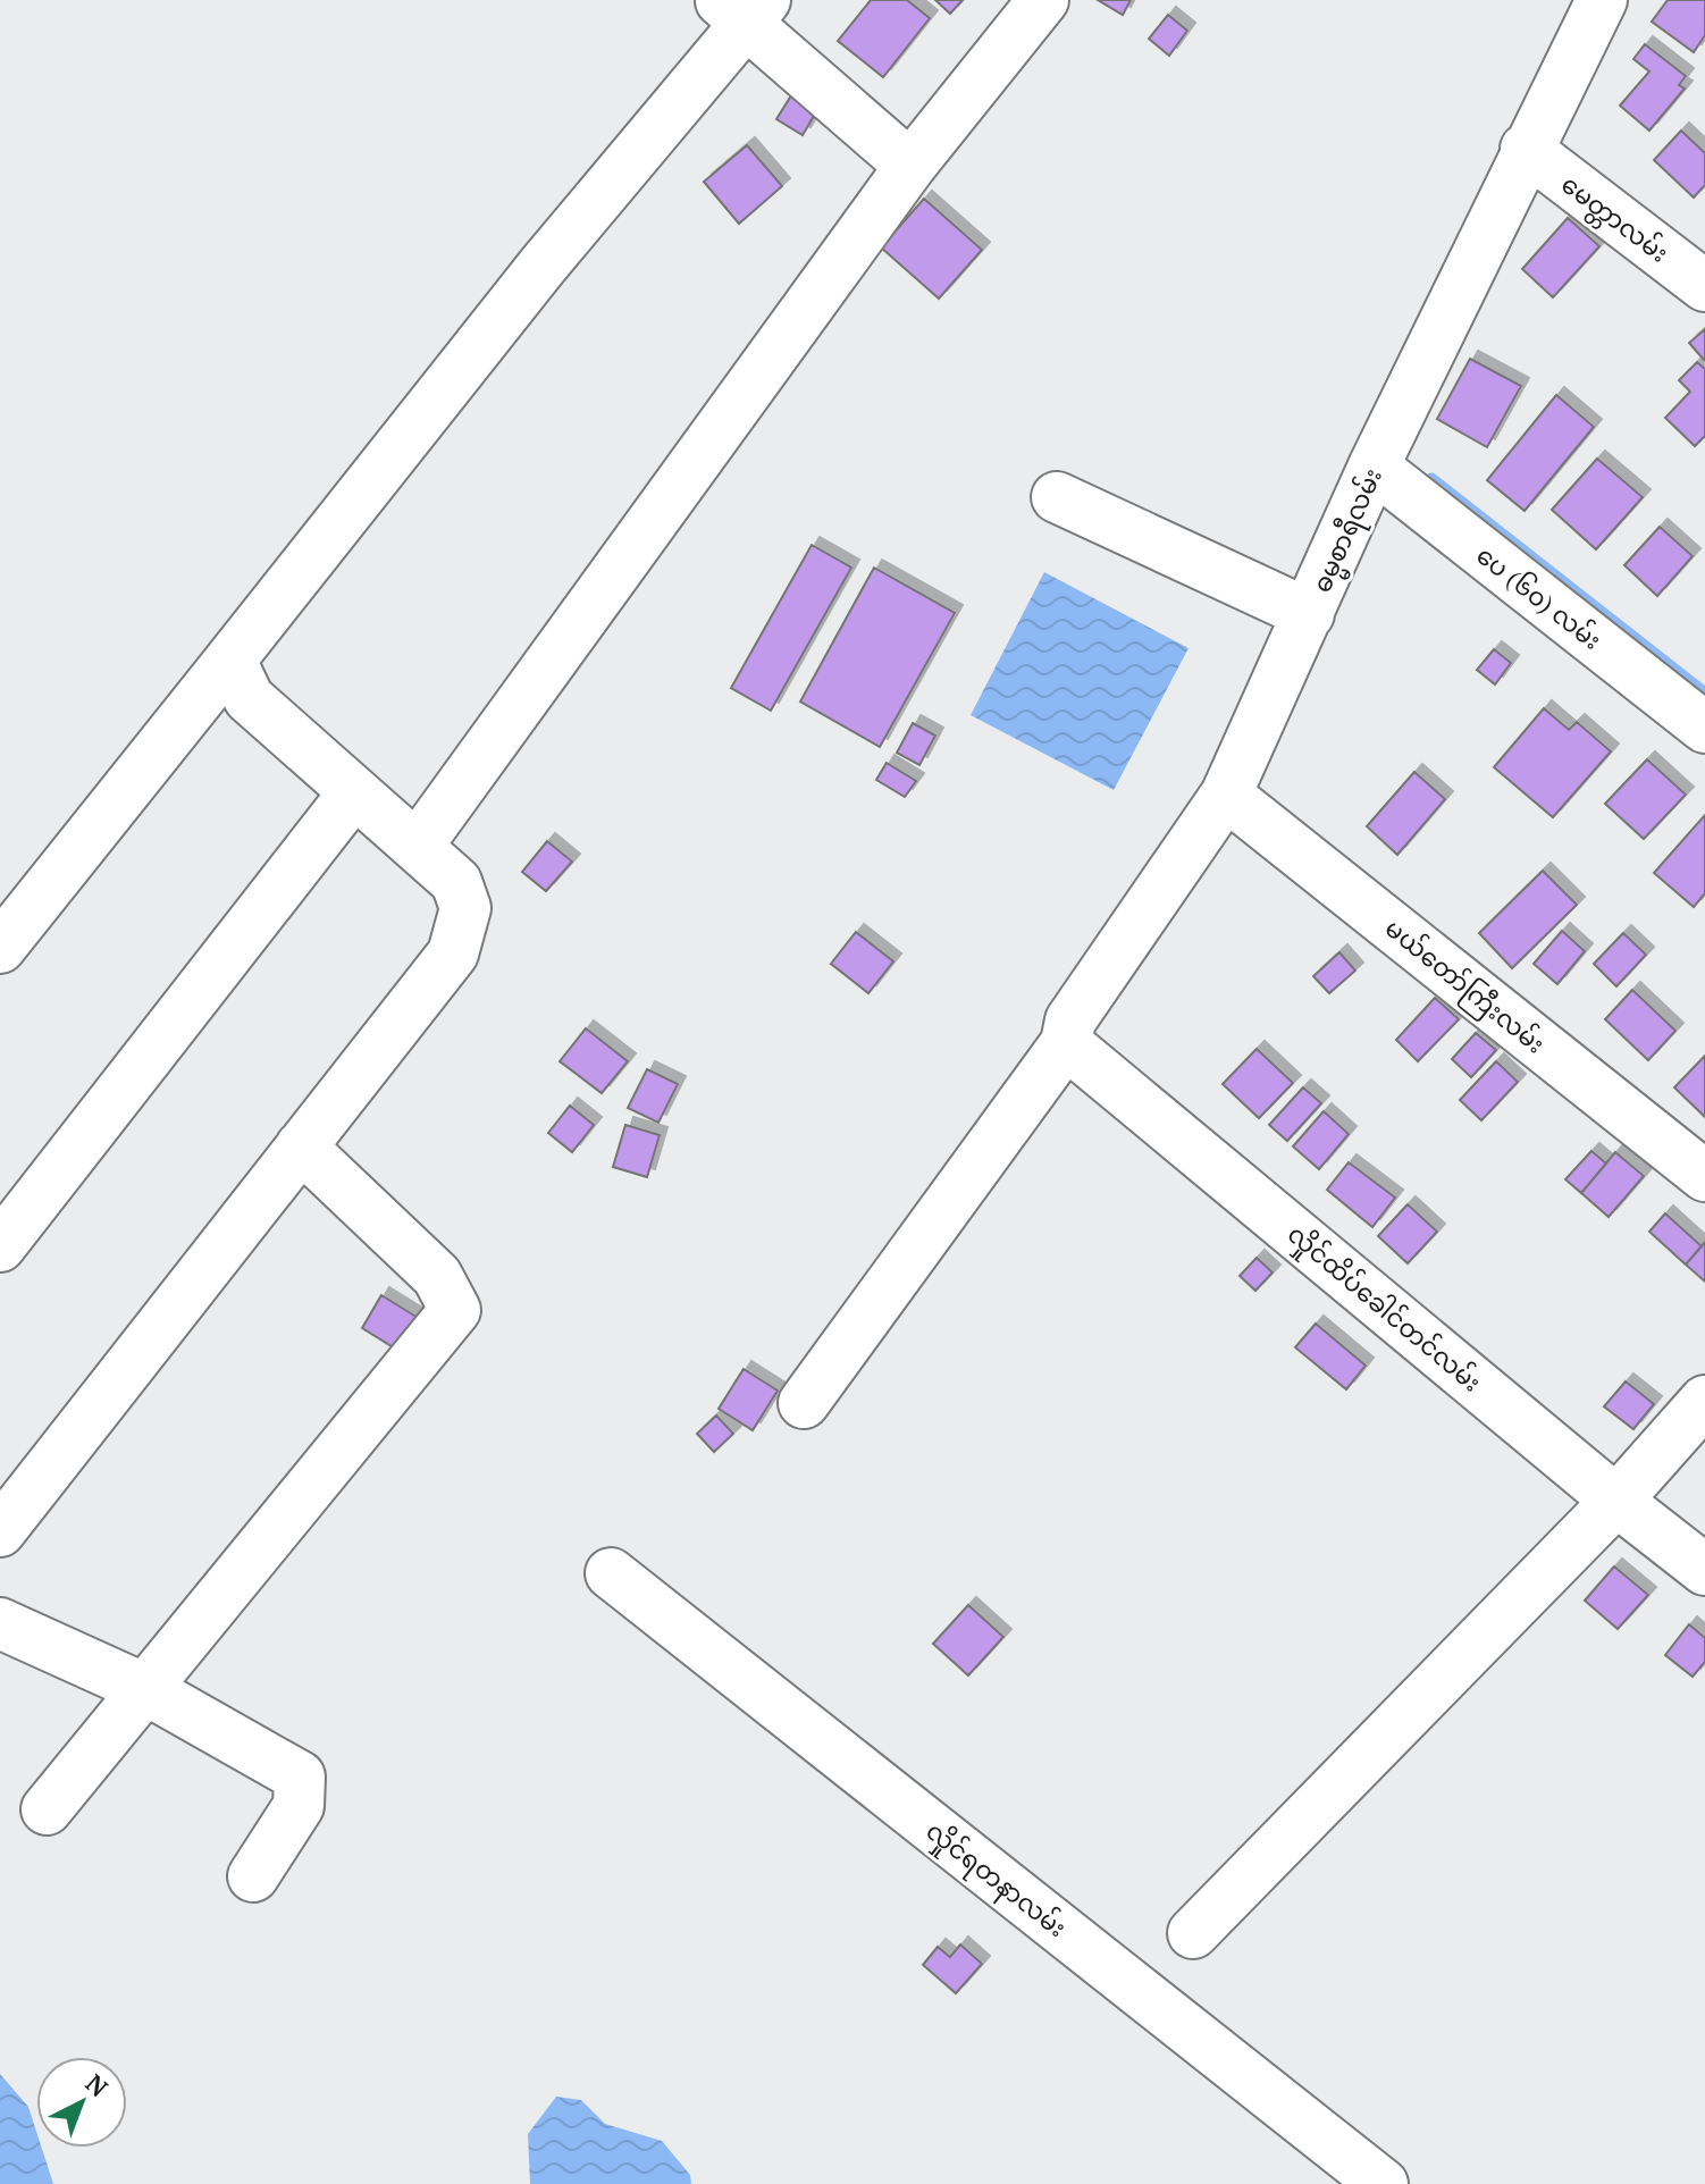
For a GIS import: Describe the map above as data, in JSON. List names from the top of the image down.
{
  "streets": {
    "street": [
      "မေတ္တာလမ်း",
      "ဓမ္မစာရီလမ်း",
      "ပေ (၆၀) လမ်း",
      "မယ်တော်ကြီးလမ်း",
      "လှိုင်ထိပ်ခေါင်တင်လမ်း",
      "လှိုင်ရတနာလမ်း"
    ]
  },
  "crossings": [
    ["မေတ္တာလမ်း", "ဓမ္မစာရီလမ်း"],
    ["ဓမ္မစာရီလမ်း", "ပေ (၆၀) လမ်း"],
    ["ဓမ္မစာရီလမ်း", "မယ်တော်ကြီးလမ်း"],
    ["ဓမ္မစာရီလမ်း", "လှိုင်ထိပ်ခေါင်တင်လမ်း"]
  ],
  "north": "top right"
}
